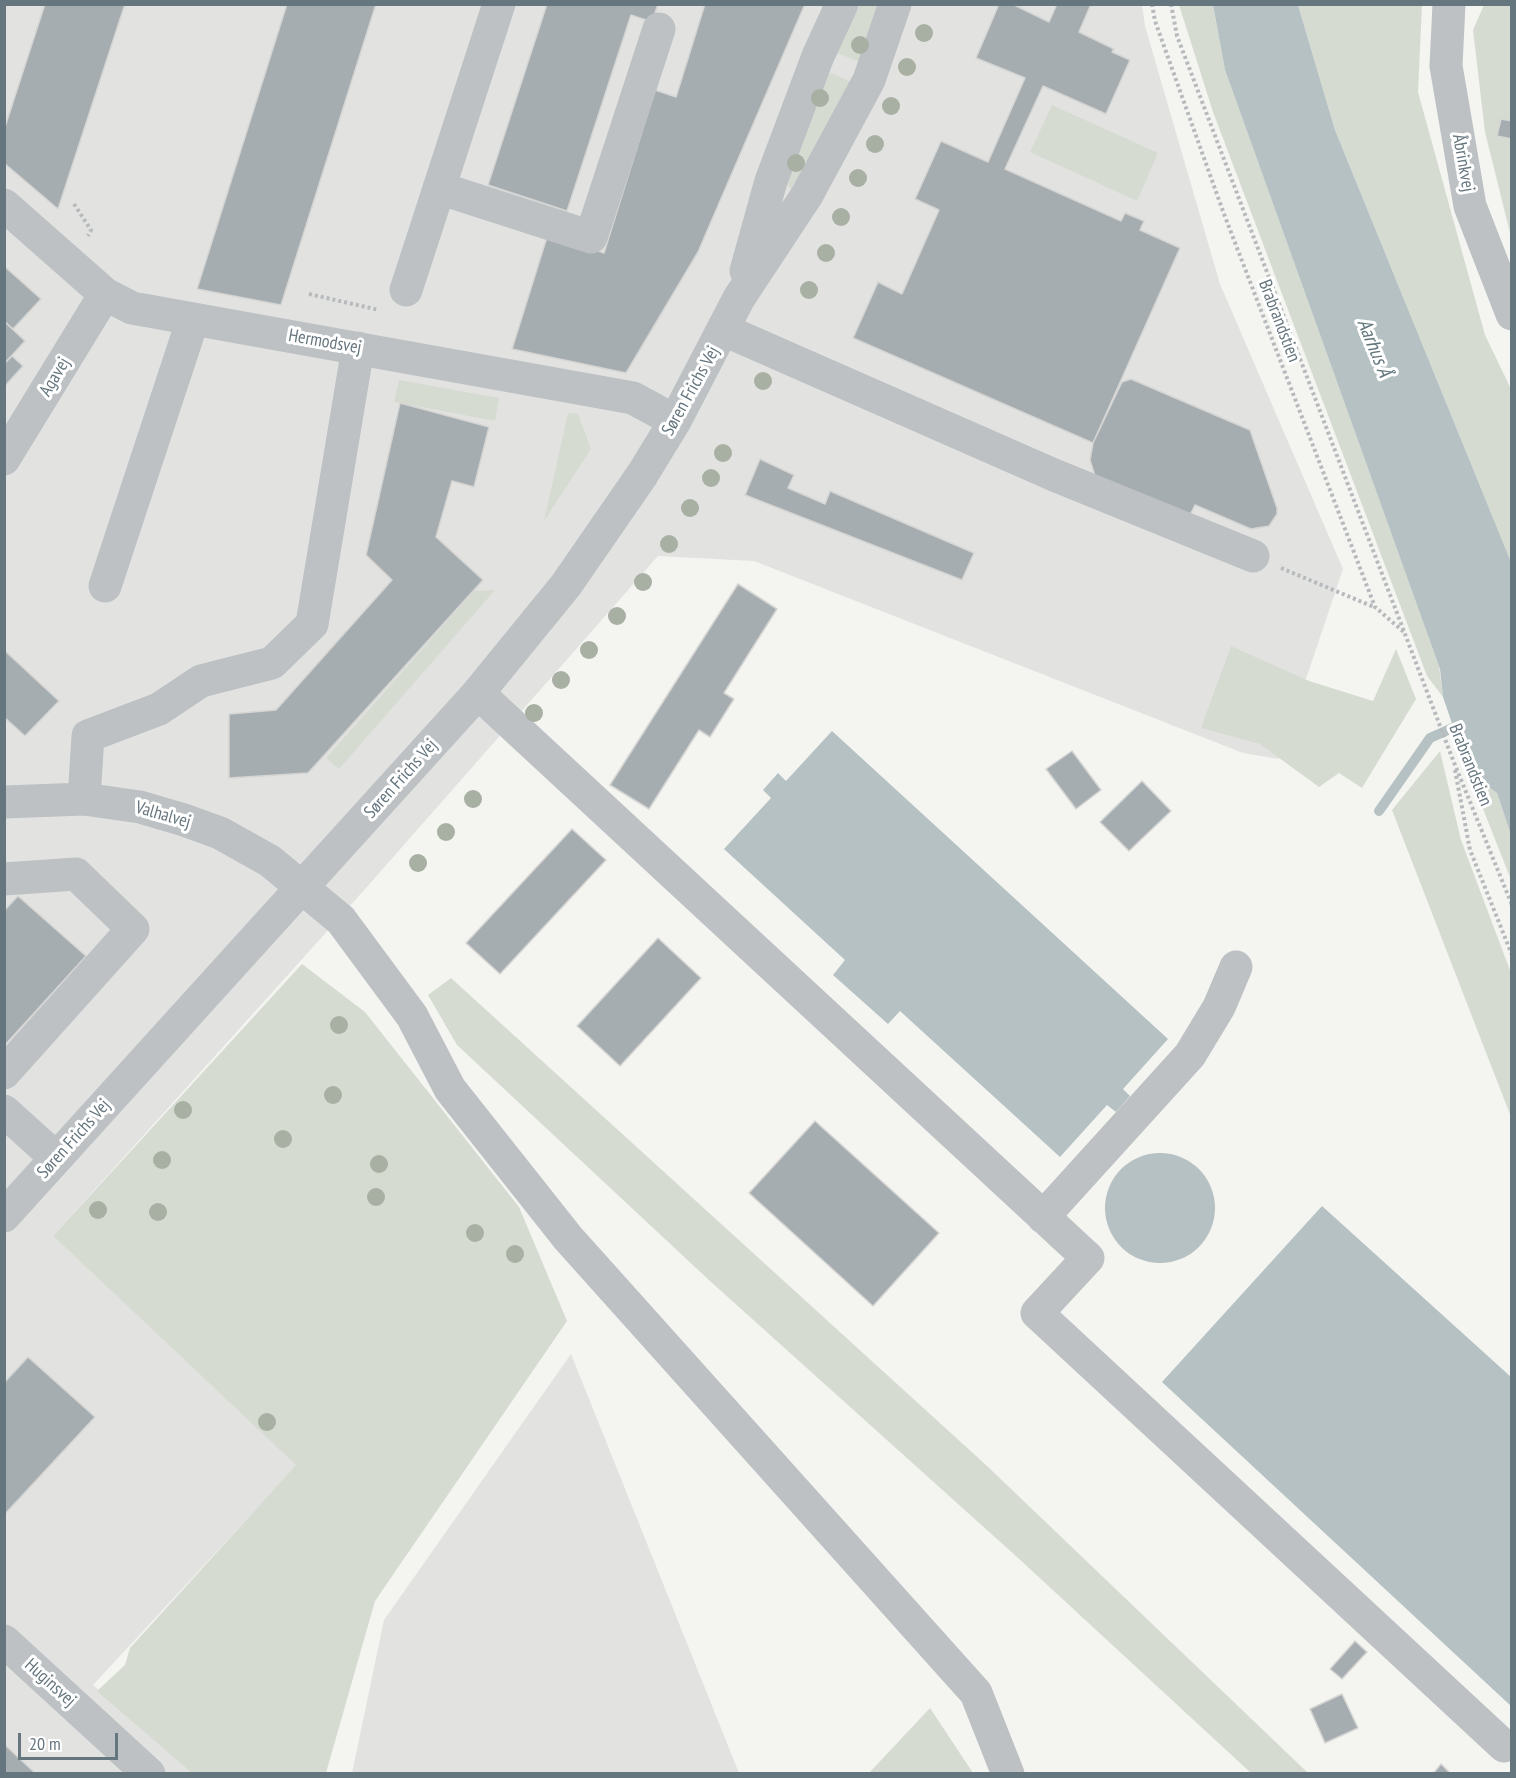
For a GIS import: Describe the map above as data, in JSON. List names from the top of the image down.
{
  "streets": {
    "street": [
      "Åbrinkvej",
      "Hermodsvej",
      "Agavej",
      "Søren Frichs Vej",
      "Valhalvej",
      "Huginsvej"
    ],
    "path": ["Brabrandstien"]
  },
  "crossings": [
    ["Hermodsvej", "Agavej"],
    ["Hermodsvej", "Søren Frichs Vej"],
    ["Søren Frichs Vej", "Valhalvej"]
  ],
  "water": ["Aarhus Å"],
  "scale_bar": "20 m"
}
